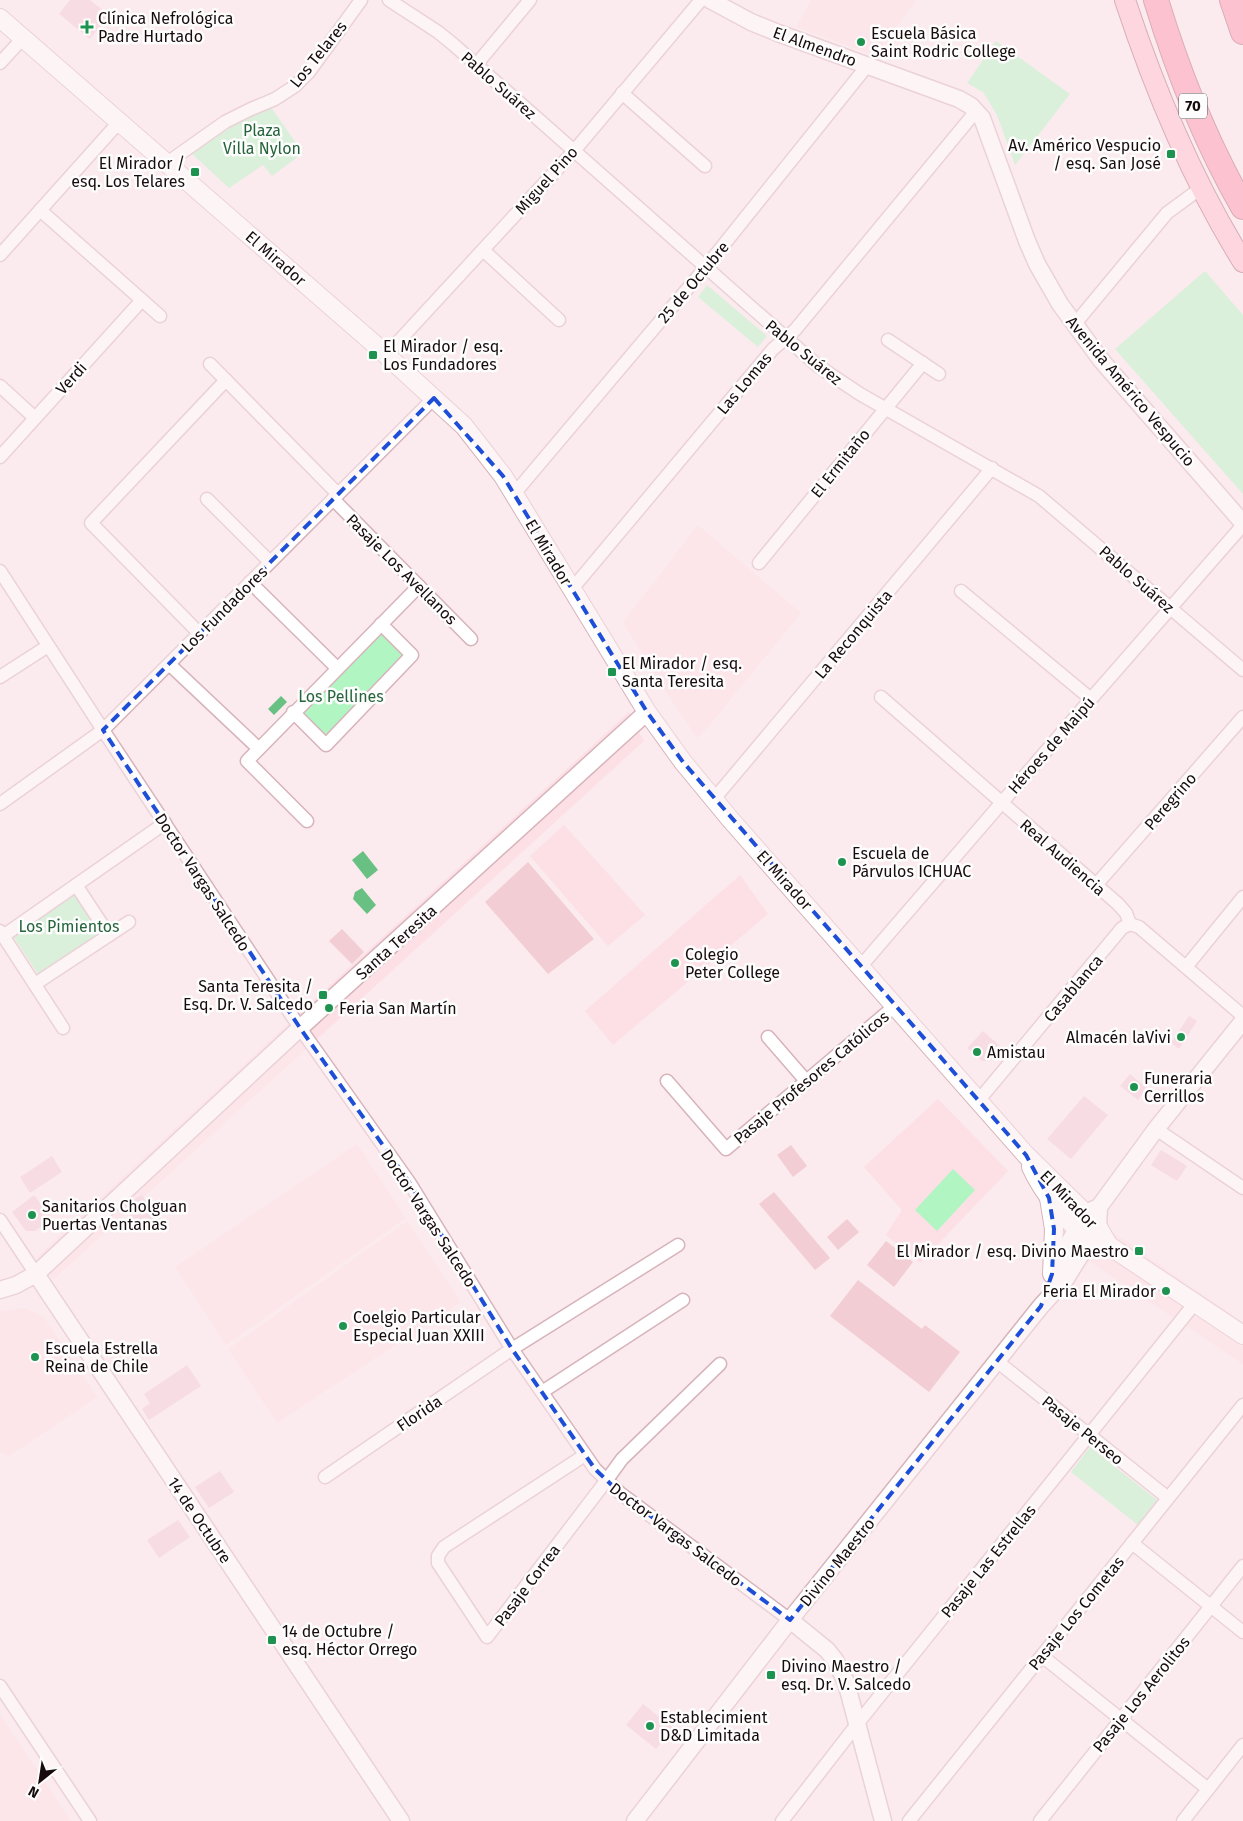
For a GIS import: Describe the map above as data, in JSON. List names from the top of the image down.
{
  "streets": {
    "highway": ["70"],
    "main road": ["El Mirador"],
    "street": [
      "El Almendro",
      "Los Telares",
      "Pablo Suárez",
      "Miguel Pino",
      "25 de Octubre",
      "Verdi",
      "Las Lomas",
      "Avenida Américo Vespucio",
      "El Ermitaño",
      "Pasaje Los Avellanos",
      "Los Fundadores",
      "La Reconquista",
      "Héroes de Maipú",
      "Peregrino",
      "Real Audiencia",
      "Doctor Vargas Salcedo",
      "Santa Teresita",
      "Casablanca",
      "Pasaje Profesores Católicos",
      "Florida",
      "Pasaje Perseo",
      "14 de Octubre",
      "Pasaje Las Estrellas",
      "Divino Maestro",
      "Pasaje Correa",
      "Pasaje Los Cometas",
      "Pasaje Los Aerolitos"
    ]
  },
  "crossings": [
    ["El Almendro", "25 de Octubre"],
    ["El Almendro", "Las Lomas"],
    ["El Almendro", "Avenida Américo Vespucio"],
    ["Los Telares", "El Mirador"],
    ["Pablo Suárez", "Miguel Pino"],
    ["Pablo Suárez", "25 de Octubre"],
    ["Pablo Suárez", "Las Lomas"],
    ["Pablo Suárez", "El Ermitaño"],
    ["Pablo Suárez", "La Reconquista"],
    ["Pablo Suárez", "Héroes de Maipú"],
    ["Miguel Pino", "El Mirador"],
    ["El Mirador", "25 de Octubre"],
    ["El Mirador", "Las Lomas"],
    ["El Mirador", "Los Fundadores"],
    ["El Mirador", "La Reconquista"],
    ["El Mirador", "Héroes de Maipú"],
    ["El Mirador", "Santa Teresita"],
    ["El Mirador", "Casablanca"],
    ["El Mirador", "Pasaje Profesores Católicos"],
    ["El Mirador", "Pasaje Las Estrellas"],
    ["El Mirador", "Divino Maestro"],
    ["Las Lomas", "Avenida Américo Vespucio"],
    ["Avenida Américo Vespucio", "Héroes de Maipú"],
    ["Pasaje Los Avellanos", "Los Fundadores"],
    ["Los Fundadores", "Doctor Vargas Salcedo"],
    ["Héroes de Maipú", "Real Audiencia"],
    ["Peregrino", "Real Audiencia"],
    ["Real Audiencia", "Casablanca"],
    ["Doctor Vargas Salcedo", "Santa Teresita"],
    ["Doctor Vargas Salcedo", "Florida"],
    ["Doctor Vargas Salcedo", "Pasaje Las Estrellas"],
    ["Doctor Vargas Salcedo", "Divino Maestro"],
    ["Doctor Vargas Salcedo", "Pasaje Correa"],
    ["Santa Teresita", "14 de Octubre"],
    ["Pasaje Perseo", "Pasaje Las Estrellas"],
    ["Pasaje Perseo", "Divino Maestro"],
    ["Pasaje Perseo", "Pasaje Los Cometas"]
  ],
  "parks": ["Plaza Villa Nylon", "Los Pellines", "Los Pimientos"],
  "places": {
    "health": ["Clínica Nefrológica Padre Hurtado"],
    "other": [
      "Escuela Básica Saint Rodric College",
      "Escuela de Párvulos ICHUAC",
      "Colegio Peter College",
      "Feria San Martín",
      "Almacén laVivi",
      "Amistau",
      "Funeraria Cerrillos",
      "Sanitarios Cholguan Puertas Ventanas",
      "Feria El Mirador",
      "Coelgio Particular Especial Juan XXIII",
      "Escuela Estrella Reina de Chile",
      "Establecimient D&D Limitada"
    ],
    "transit": [
      "Av. Américo Vespucio / esq. San José",
      "El Mirador / esq. Los Telares",
      "El Mirador / esq. Los Fundadores",
      "El Mirador / esq. Santa Teresita",
      "Santa Teresita / Esq. Dr. V. Salcedo",
      "El Mirador / esq. Divino Maestro",
      "14 de Octubre / esq. Héctor Orrego",
      "Divino Maestro / esq. Dr. V. Salcedo"
    ]
  },
  "north": "bottom left"
}
